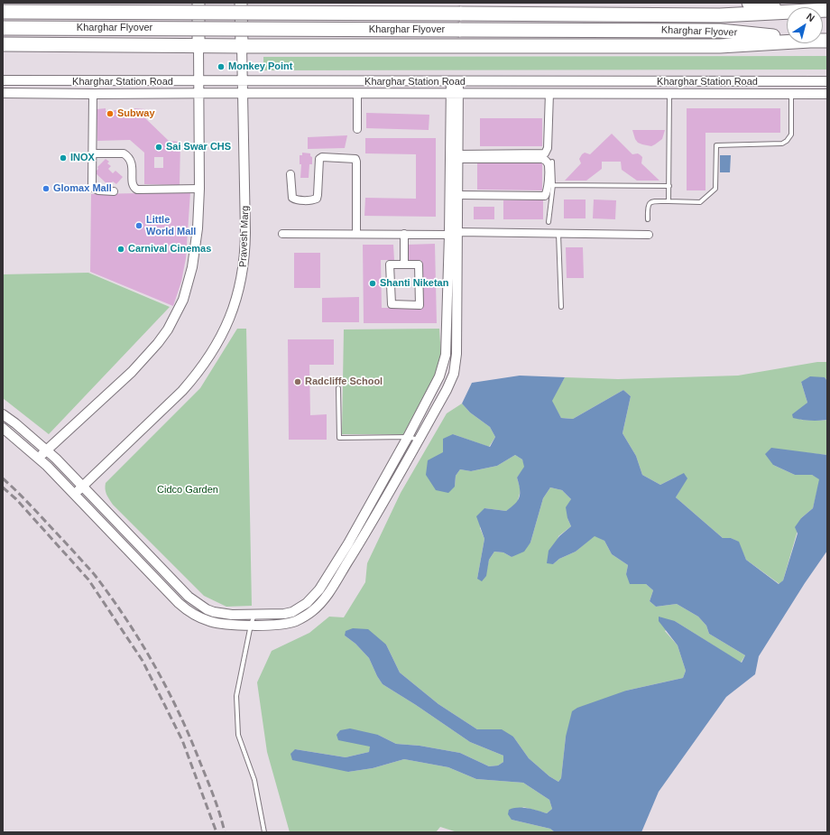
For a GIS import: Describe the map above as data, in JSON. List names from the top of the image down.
{
  "streets": {
    "highway": ["Kharghar Flyover"],
    "main road": ["Pravesh Marg"],
    "street": ["Kharghar Station Road"]
  },
  "crossings": [
    ["Kharghar Station Road", "Pravesh Marg"]
  ],
  "parks": ["Cidco Garden"],
  "places": [
    "Monkey Point",
    "Subway",
    "Sai Swar CHS",
    "INOX",
    "Glomax Mall",
    "Little World Mall",
    "Carnival Cinemas",
    "Shanti Niketan",
    "Radcliffe School"
  ],
  "north": "top right"
}
